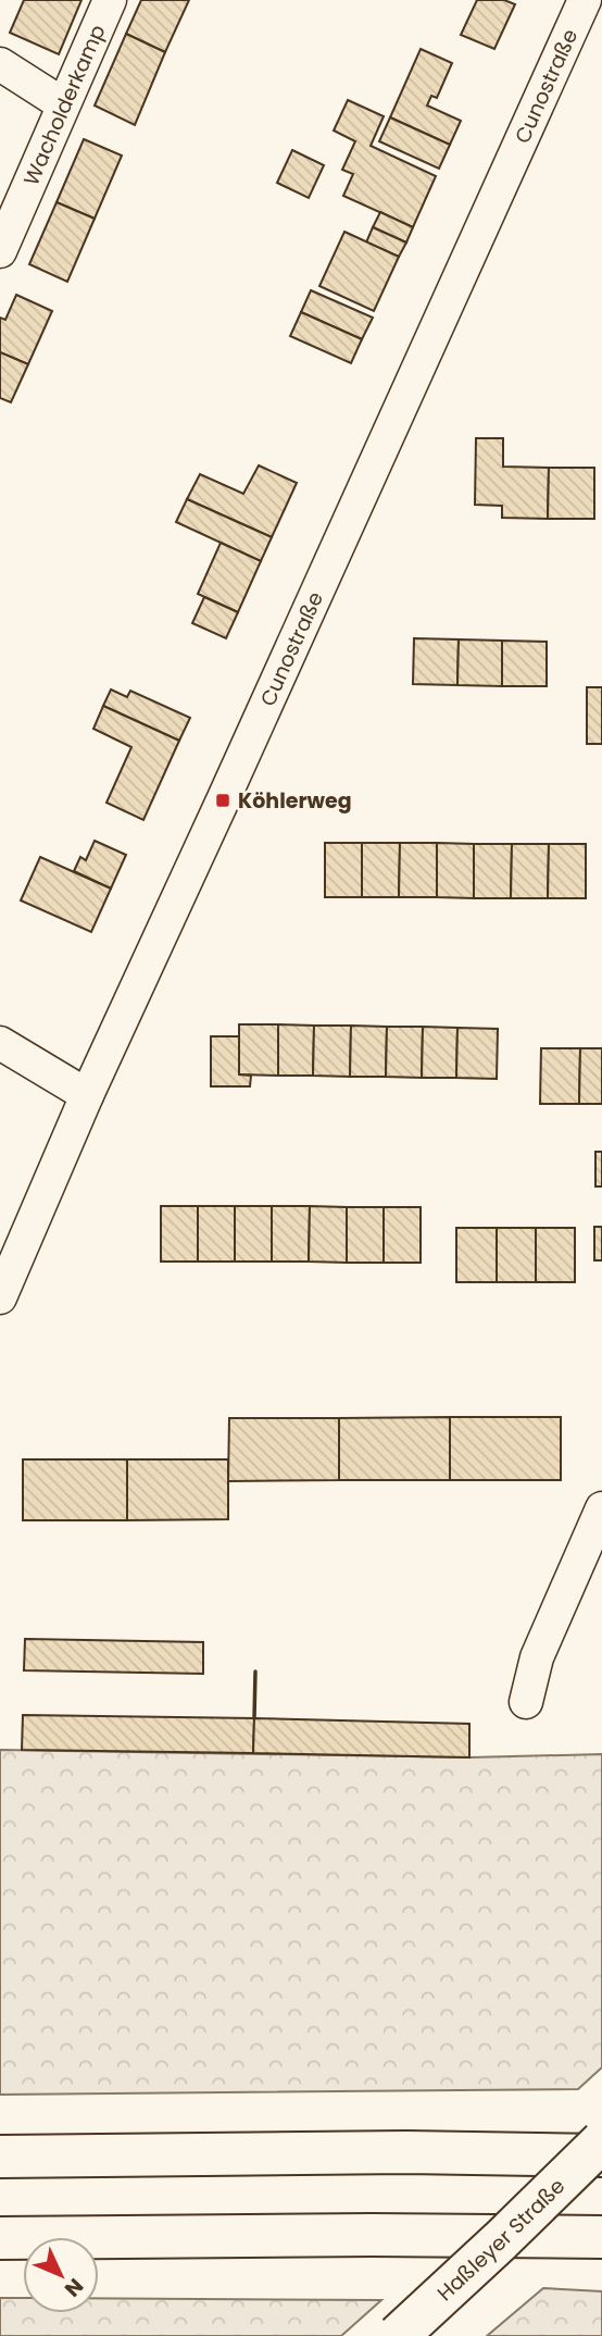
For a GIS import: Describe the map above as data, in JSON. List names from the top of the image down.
{
  "streets": {
    "main road": ["Haßleyer Straße"],
    "street": ["Cunostraße", "Wacholderkamp"]
  },
  "places": {
    "transit": ["Köhlerweg"]
  },
  "north": "bottom right"
}
